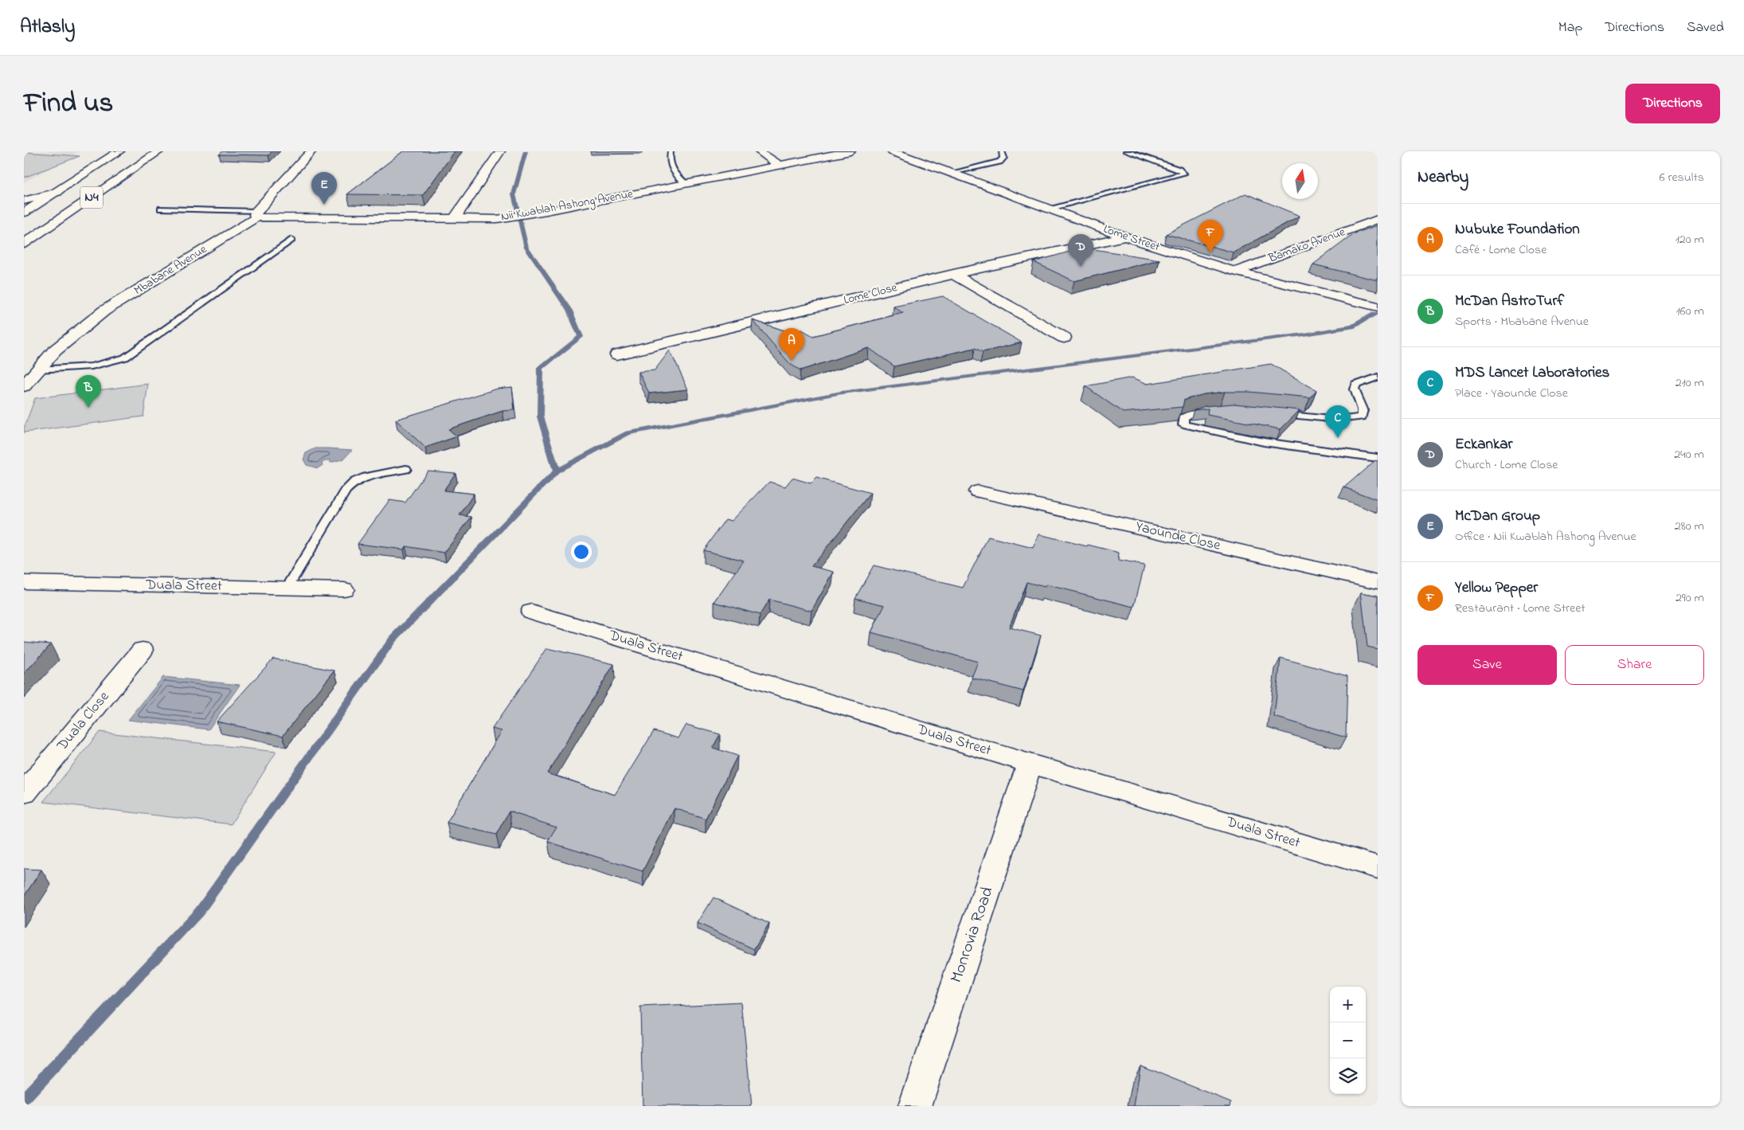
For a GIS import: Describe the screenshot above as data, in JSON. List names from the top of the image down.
{
  "streets": {
    "main road": [
      "N4",
      "Nii Kwablah Ashong Avenue",
      "Lome Street",
      "Bamako Avenue",
      "Mbabane Avenue",
      "Lome Close",
      "Yaounde Close",
      "Duala Street",
      "Duala Close",
      "Monrovia Road"
    ]
  },
  "crossings": [
    ["Nii Kwablah Ashong Avenue", "Mbabane Avenue"],
    ["Lome Street", "Bamako Avenue"],
    ["Lome Street", "Lome Close"],
    ["Duala Street", "Monrovia Road"]
  ],
  "north": "top",
  "page": {
    "header": "Atlasly",
    "nav": ["Map", "Directions", "Saved"],
    "title": "Find us",
    "buttons": [
      "Directions",
      ["Save", "Share"]
    ],
    "heading": ["Nearby", "6 results"],
    "pins": [
      "E",
      "F",
      "D",
      "A",
      "B",
      "C"
    ],
    "list": [
      {
        "mark": "A",
        "name": "Nubuke Foundation",
        "note": "Café · Lome Close",
        "value": "120 m"
      },
      {
        "mark": "B",
        "name": "McDan AstroTurf",
        "note": "Sports · Mbabane Avenue",
        "value": "160 m"
      },
      {
        "mark": "C",
        "name": "MDS Lancet Laboratories",
        "note": "Place · Yaounde Close",
        "value": "210 m"
      },
      {
        "mark": "D",
        "name": "Eckankar",
        "note": "Church · Lome Close",
        "value": "240 m"
      },
      {
        "mark": "E",
        "name": "McDan Group",
        "note": "Office · Nii Kwablah Ashong Avenue",
        "value": "280 m"
      },
      {
        "mark": "F",
        "name": "Yellow Pepper",
        "note": "Restaurant · Lome Street",
        "value": "290 m"
      }
    ],
    "map_buttons": ["+", "−"]
  }
}
